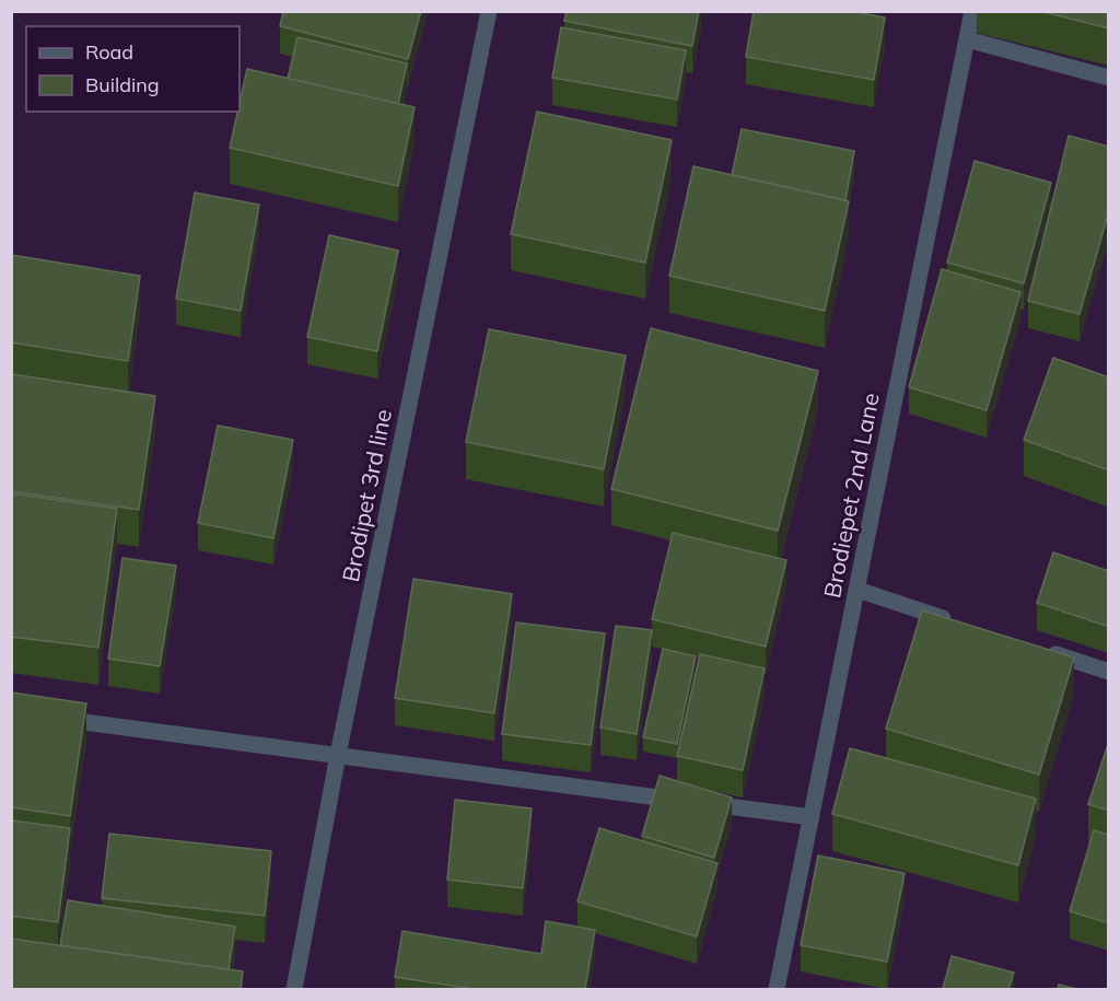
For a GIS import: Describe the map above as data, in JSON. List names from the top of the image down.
{
  "streets": {
    "street": ["Brodipet 3rd line", "Brodiepet 2nd Lane"]
  },
  "legend": ["Road", "Building"]
}
